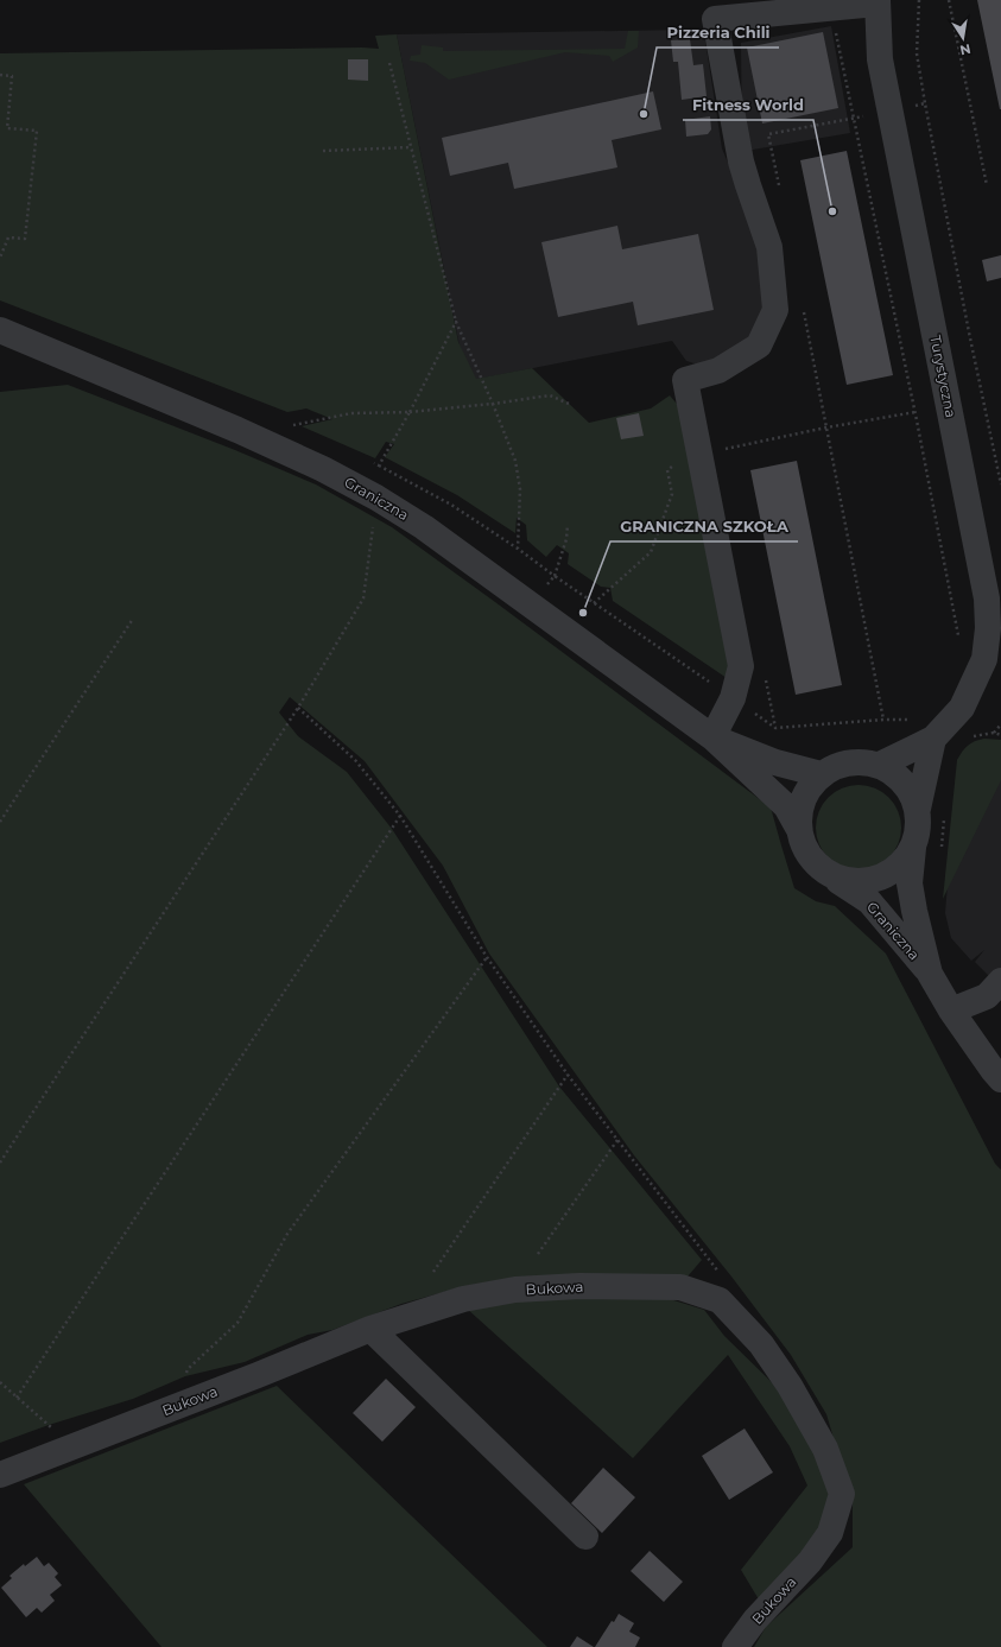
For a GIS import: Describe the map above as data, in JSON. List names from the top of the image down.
{
  "streets": {
    "street": ["Turystyczna", "Graniczna", "Bukowa"]
  },
  "crossings": [
    ["Turystyczna", "Graniczna"]
  ],
  "places": ["Pizzeria Chili", "Fitness World", "GRANICZNA SZKOŁA"],
  "north": "bottom"
}
